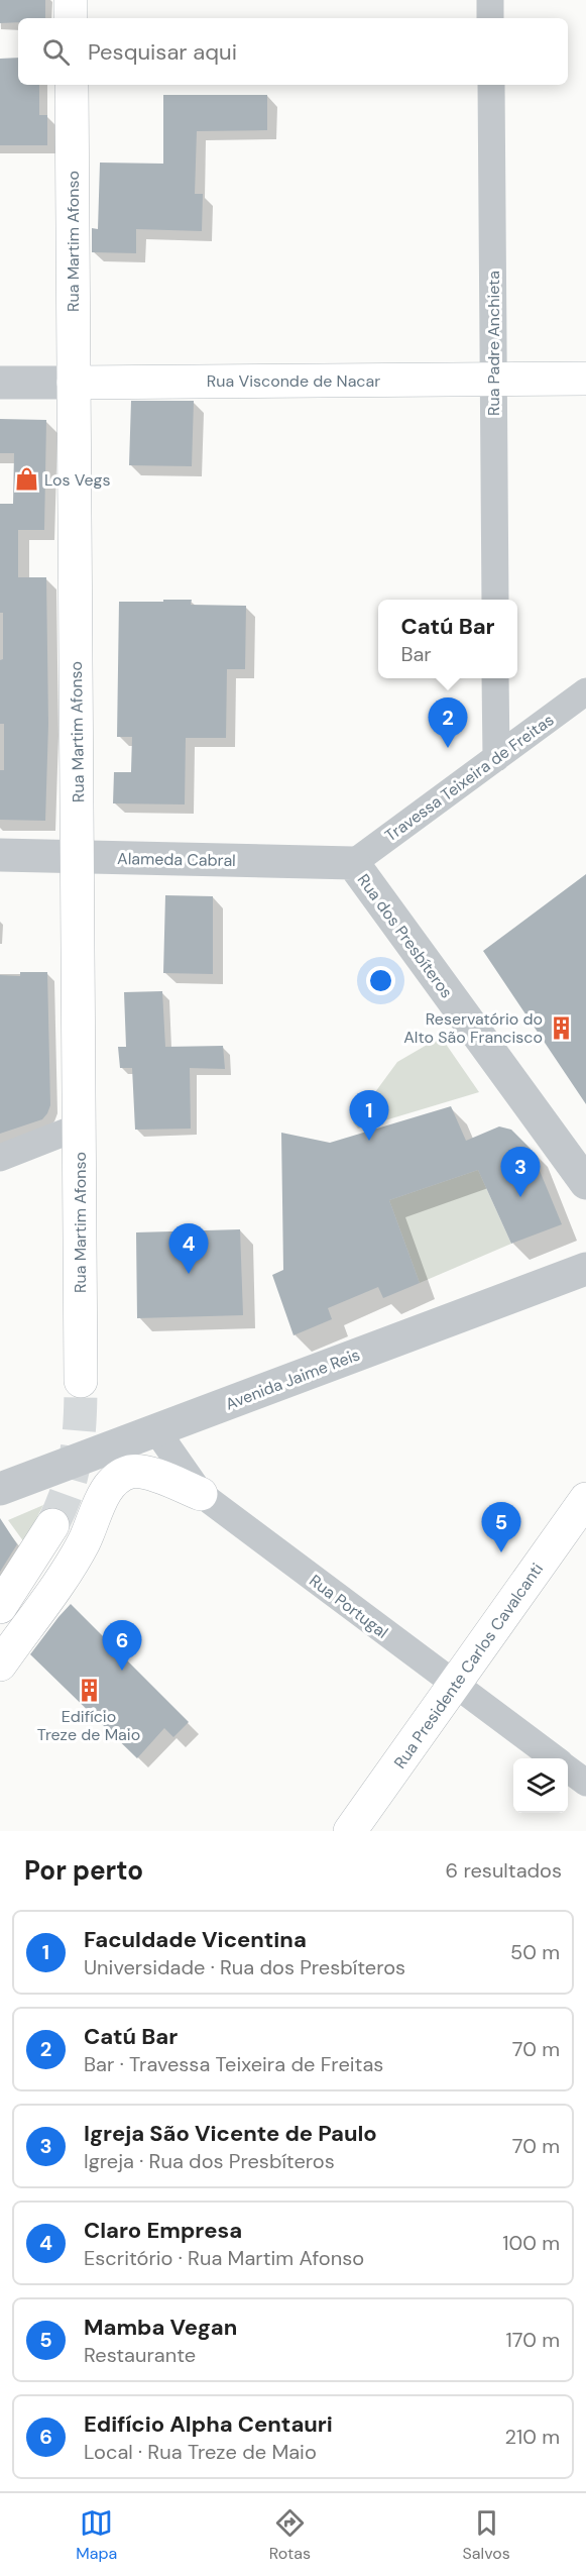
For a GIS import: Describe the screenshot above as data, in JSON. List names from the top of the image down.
{
  "streets": {
    "main road": ["Rua Martim Afonso", "Rua Visconde de Nacar", "Rua Presidente Carlos Cavalcanti"],
    "street": [
      "Rua Padre Anchieta",
      "Travessa Teixeira de Freitas",
      "Alameda Cabral",
      "Rua dos Presbíteros",
      "Avenida Jaime Reis",
      "Rua Portugal"
    ]
  },
  "crossings": [
    ["Rua Martim Afonso", "Rua Visconde de Nacar"],
    ["Rua Martim Afonso", "Alameda Cabral"],
    ["Rua Padre Anchieta", "Rua Visconde de Nacar"],
    ["Travessa Teixeira de Freitas", "Alameda Cabral"],
    ["Travessa Teixeira de Freitas", "Rua dos Presbíteros"],
    ["Alameda Cabral", "Rua dos Presbíteros"],
    ["Avenida Jaime Reis", "Rua Portugal"],
    ["Rua Portugal", "Rua Presidente Carlos Cavalcanti"]
  ],
  "places": {
    "shop": ["Los Vegs"],
    "building": ["Reservatório do Alto São Francisco", "Edifício Treze de Maio"]
  },
  "page": {
    "search": "Pesquisar aqui",
    "popup": ["Catú Bar", "Bar"],
    "pins": [
      "2",
      "1",
      "3",
      "4",
      "5",
      "6"
    ],
    "heading": ["Por perto", "6 resultados"],
    "list": [
      {
        "mark": "1",
        "name": "Faculdade Vicentina",
        "note": "Universidade · Rua dos Presbíteros",
        "value": "50 m"
      },
      {
        "mark": "2",
        "name": "Catú Bar",
        "note": "Bar · Travessa Teixeira de Freitas",
        "value": "70 m"
      },
      {
        "mark": "3",
        "name": "Igreja São Vicente de Paulo",
        "note": "Igreja · Rua dos Presbíteros",
        "value": "70 m"
      },
      {
        "mark": "4",
        "name": "Claro Empresa",
        "note": "Escritório · Rua Martim Afonso",
        "value": "100 m"
      },
      {
        "mark": "5",
        "name": "Mamba Vegan",
        "note": "Restaurante",
        "value": "170 m"
      },
      {
        "mark": "6",
        "name": "Edifício Alpha Centauri",
        "note": "Local · Rua Treze de Maio",
        "value": "210 m"
      }
    ],
    "nav": ["Mapa", "Rotas", "Salvos"]
  }
}
